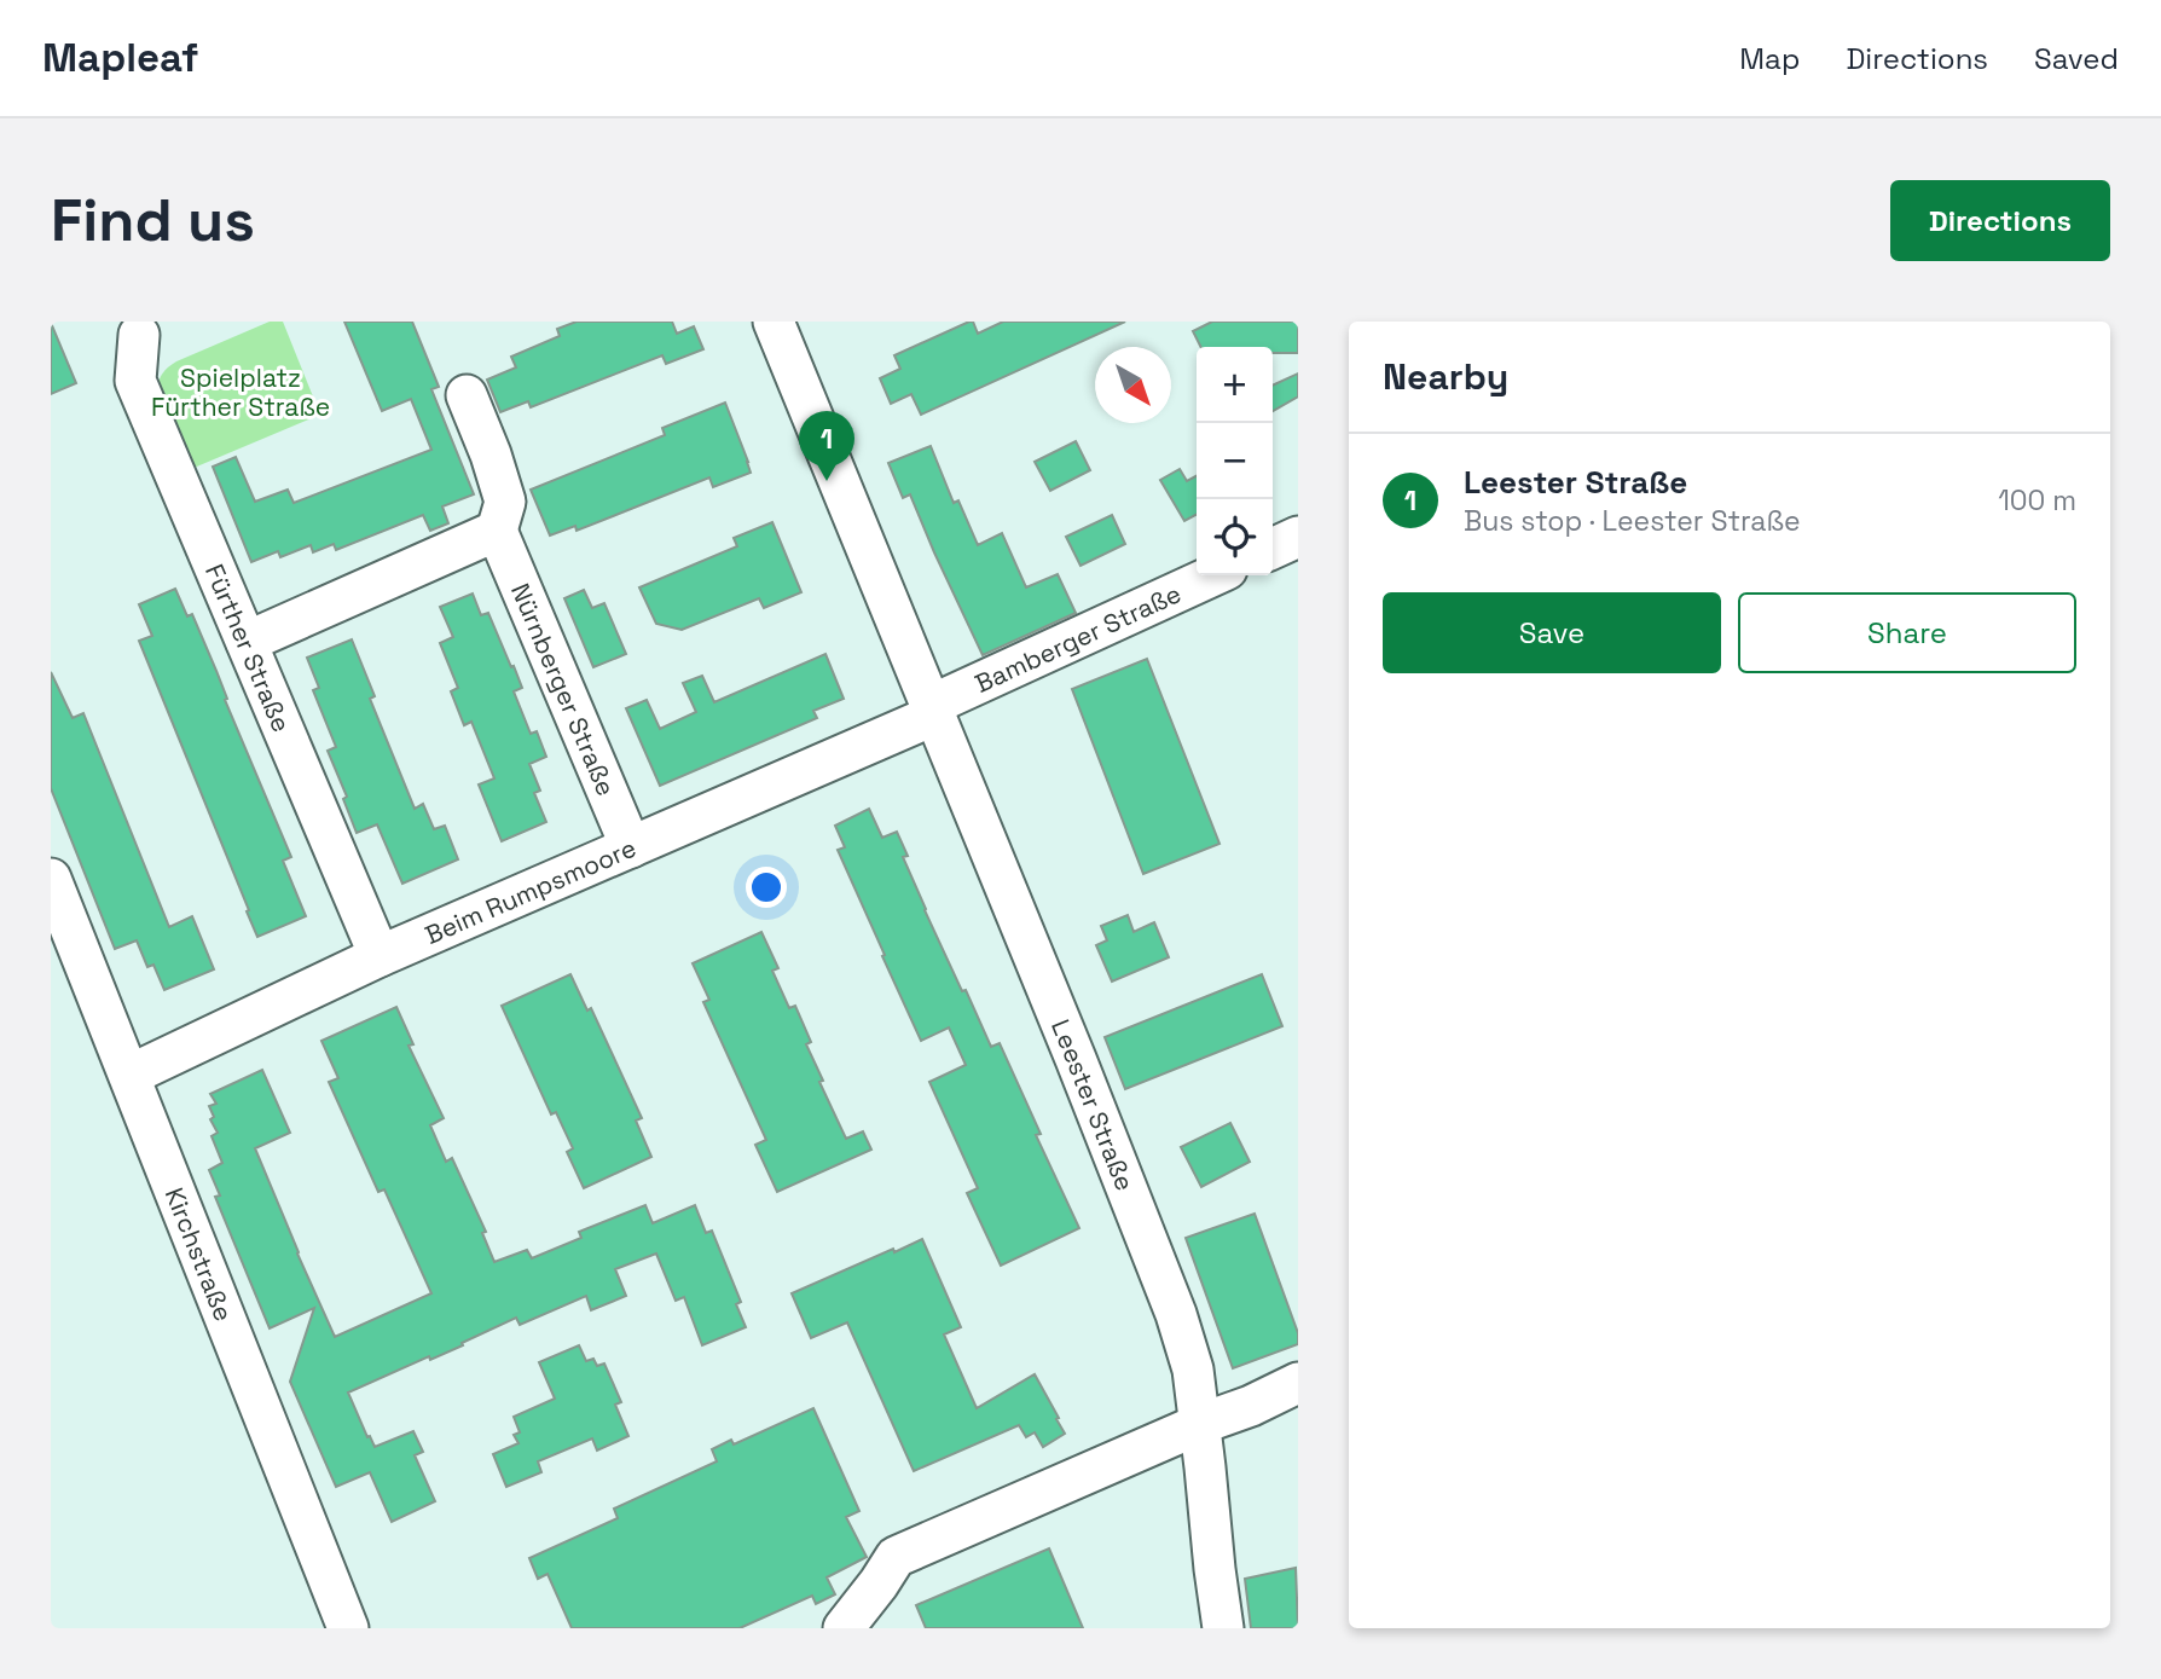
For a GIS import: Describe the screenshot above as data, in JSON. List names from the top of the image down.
{
  "streets": {
    "street": [
      "Bamberger Straße",
      "Fürther Straße",
      "Nürnberger Straße",
      "Beim Rumpsmoore",
      "Leester Straße",
      "Kirchstraße"
    ]
  },
  "crossings": [
    ["Bamberger Straße", "Beim Rumpsmoore"],
    ["Bamberger Straße", "Leester Straße"],
    ["Fürther Straße", "Beim Rumpsmoore"],
    ["Nürnberger Straße", "Beim Rumpsmoore"],
    ["Beim Rumpsmoore", "Leester Straße"],
    ["Beim Rumpsmoore", "Kirchstraße"]
  ],
  "parks": ["Spielplatz Fürther Straße"],
  "north": "bottom right",
  "page": {
    "header": "Mapleaf",
    "nav": ["Map", "Directions", "Saved"],
    "buttons": [
      "Directions",
      ["Save", "Share"]
    ],
    "title": "Find us",
    "heading": "Nearby",
    "map_buttons": ["+", "−"],
    "pins": "1",
    "list": [
      {
        "mark": "1",
        "name": "Leester Straße",
        "note": "Bus stop · Leester Straße",
        "value": "100 m"
      }
    ]
  }
}
